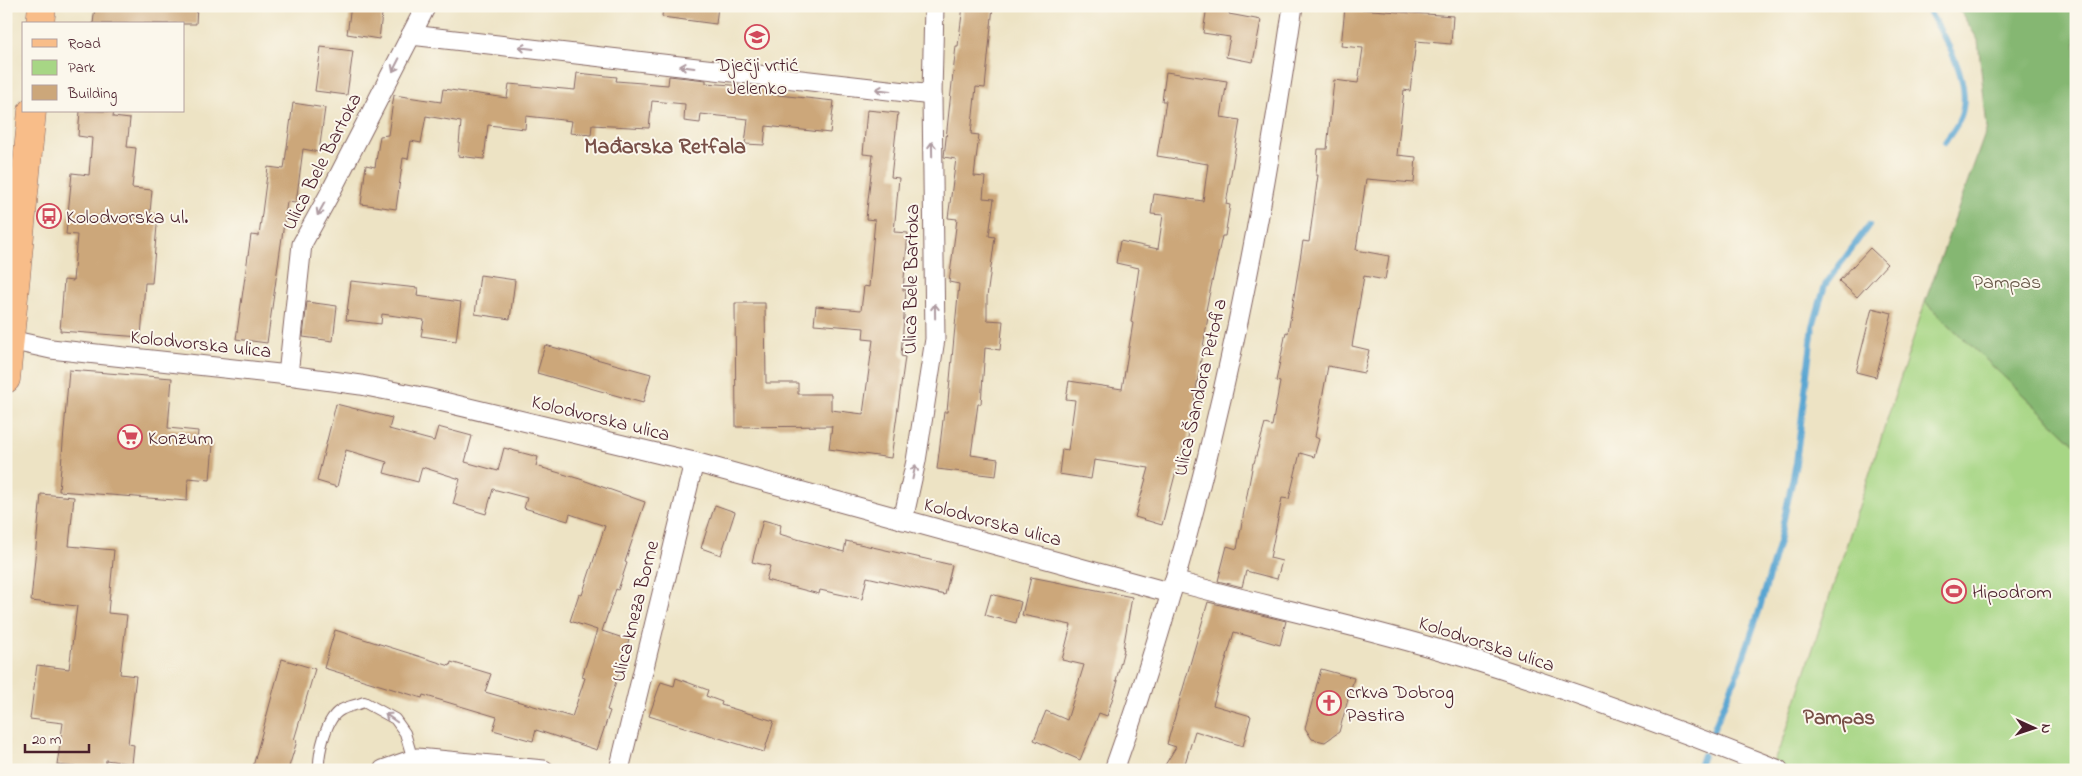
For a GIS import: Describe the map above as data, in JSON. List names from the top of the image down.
{
  "streets": {
    "street": [
      "Ulica Bele Bartoka",
      "Kolodvorska ulica",
      "Ulica Šandora Petofia",
      "Ulica kneza Borne"
    ]
  },
  "crossings": [
    ["Ulica Bele Bartoka", "Kolodvorska ulica"],
    ["Kolodvorska ulica", "Ulica Šandora Petofia"],
    ["Kolodvorska ulica", "Ulica kneza Borne"]
  ],
  "districts": ["Mađarska Retfala", "Pampas"],
  "parks": ["Pampas"],
  "places": {
    "school or university": ["Dječji vrtić Jelenko"],
    "bus stop": ["Kolodvorska ul."],
    "supermarket": ["Konzum"],
    "sports": ["Hipodrom"],
    "church": ["crkva Dobrog Pastira"]
  },
  "legend": ["Road", "Park", "Building"],
  "scale_bar": "20 m",
  "north": "right"
}
